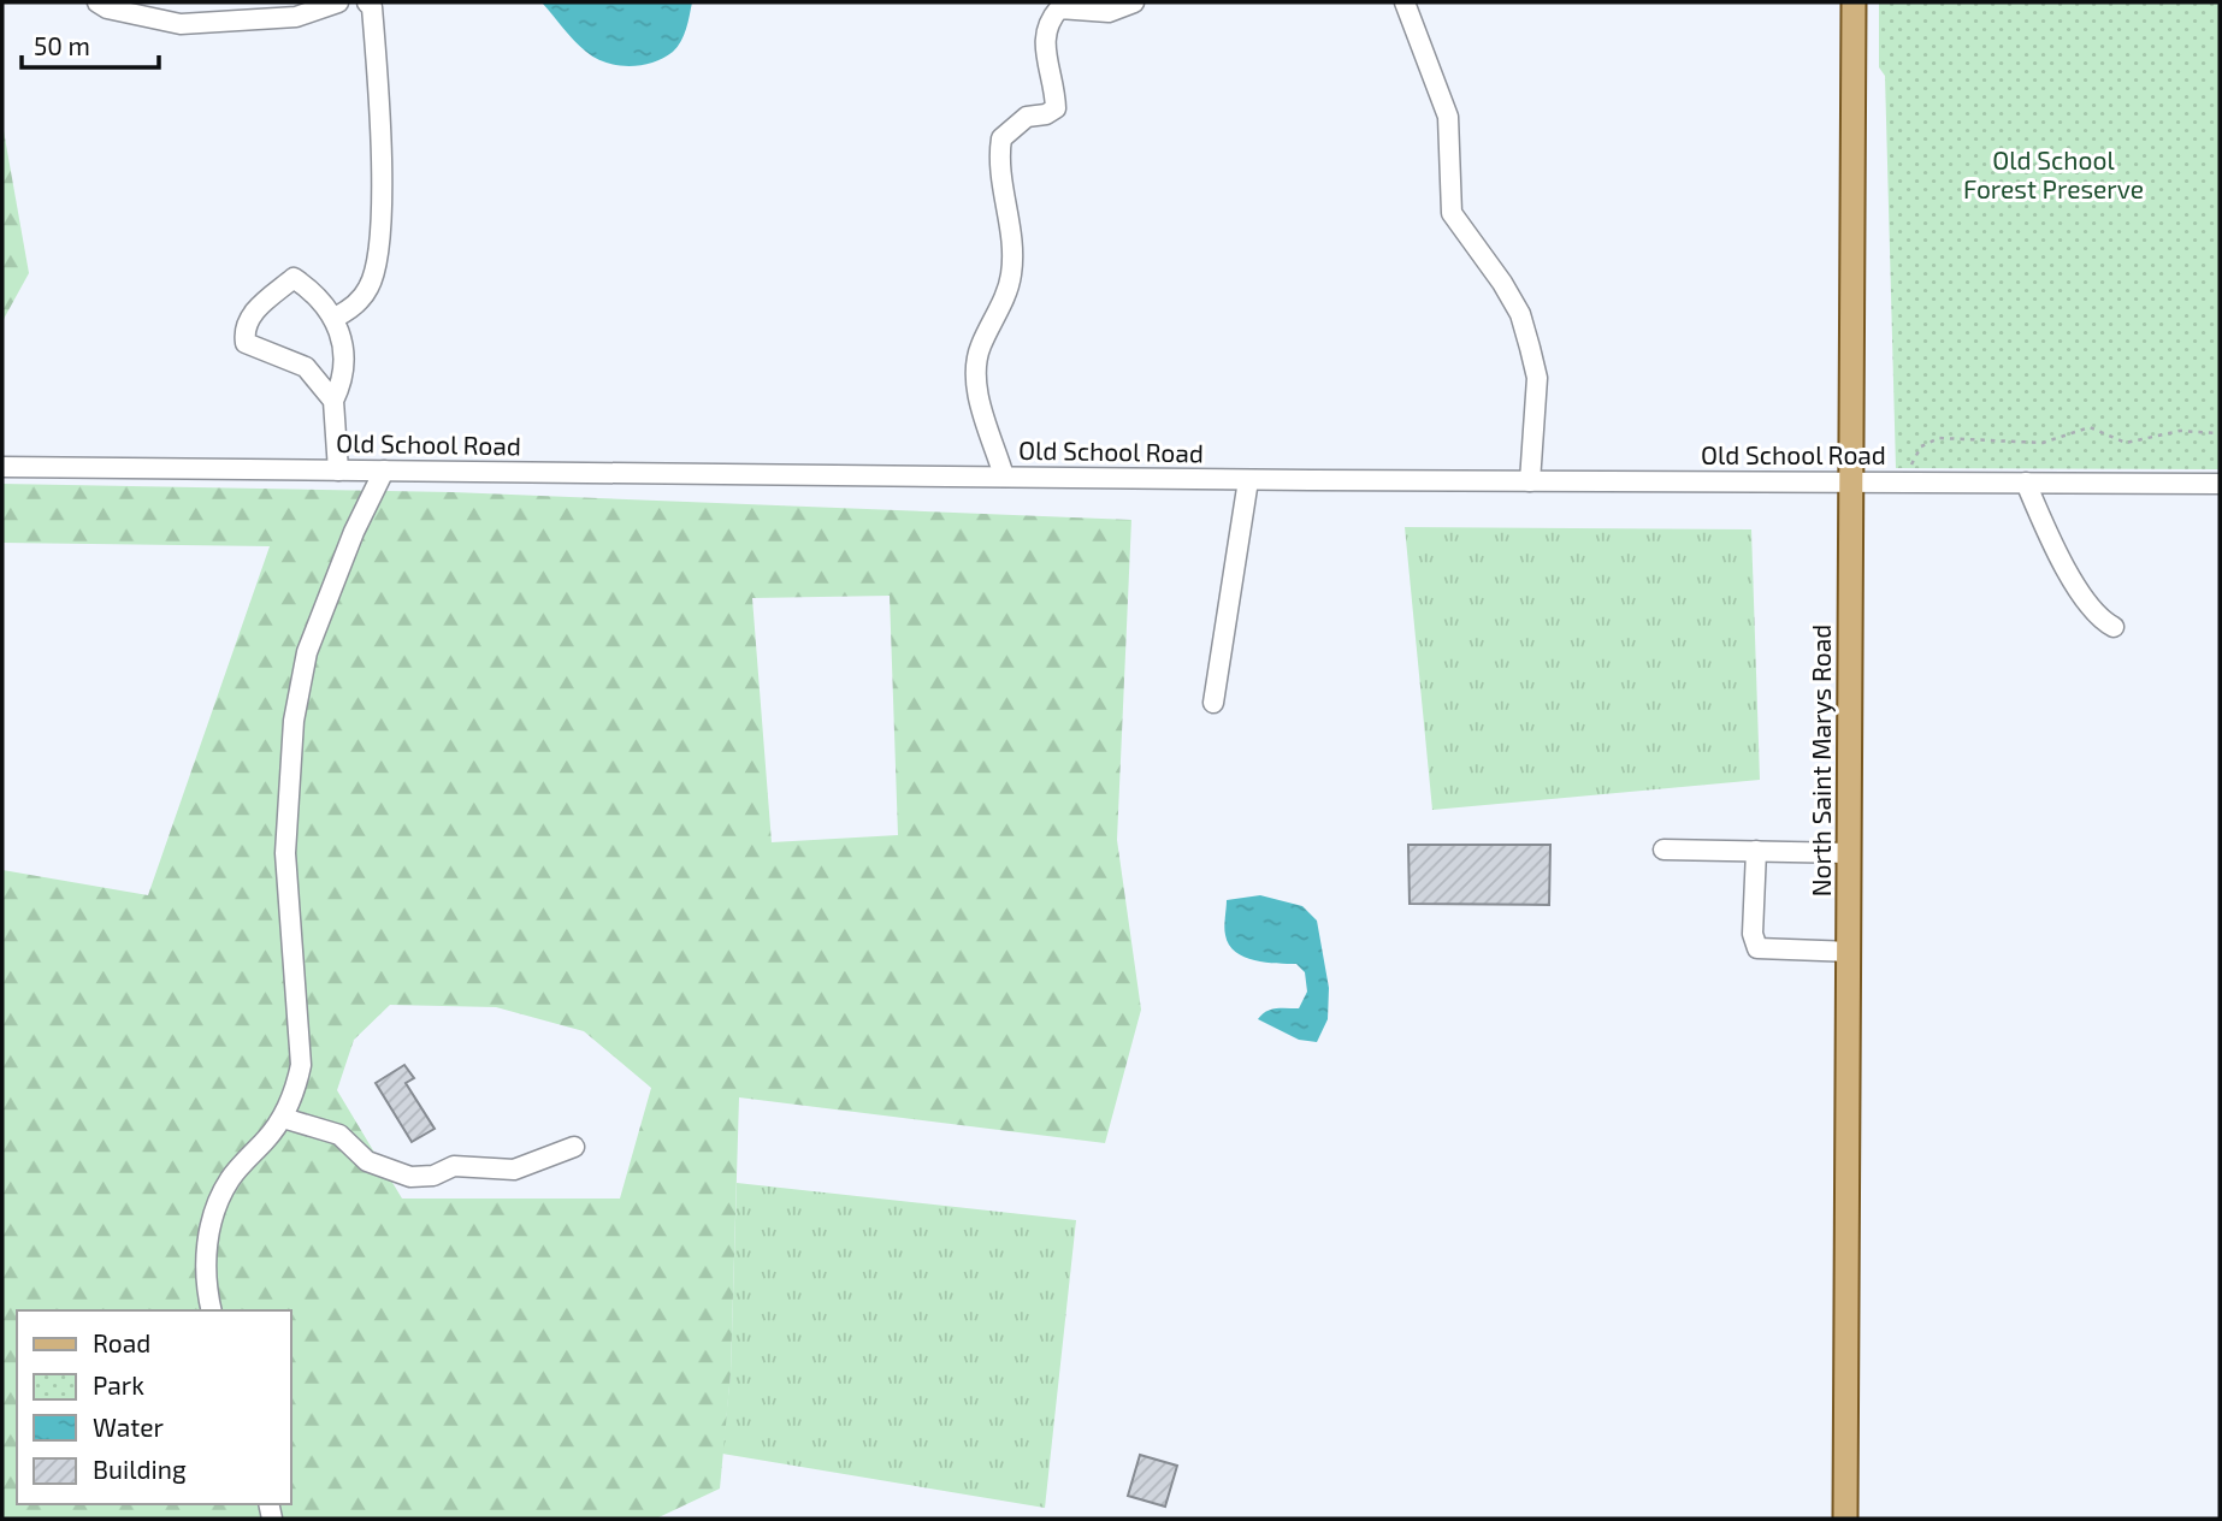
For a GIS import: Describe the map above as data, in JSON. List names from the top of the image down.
{
  "streets": {
    "main road": ["North Saint Marys Road"],
    "street": ["Old School Road"]
  },
  "crossings": [
    ["Old School Road", "North Saint Marys Road"]
  ],
  "parks": ["Old School Forest Preserve"],
  "legend": [
    "Road",
    "Park",
    "Water",
    "Building"
  ],
  "scale_bar": "50 m"
}
